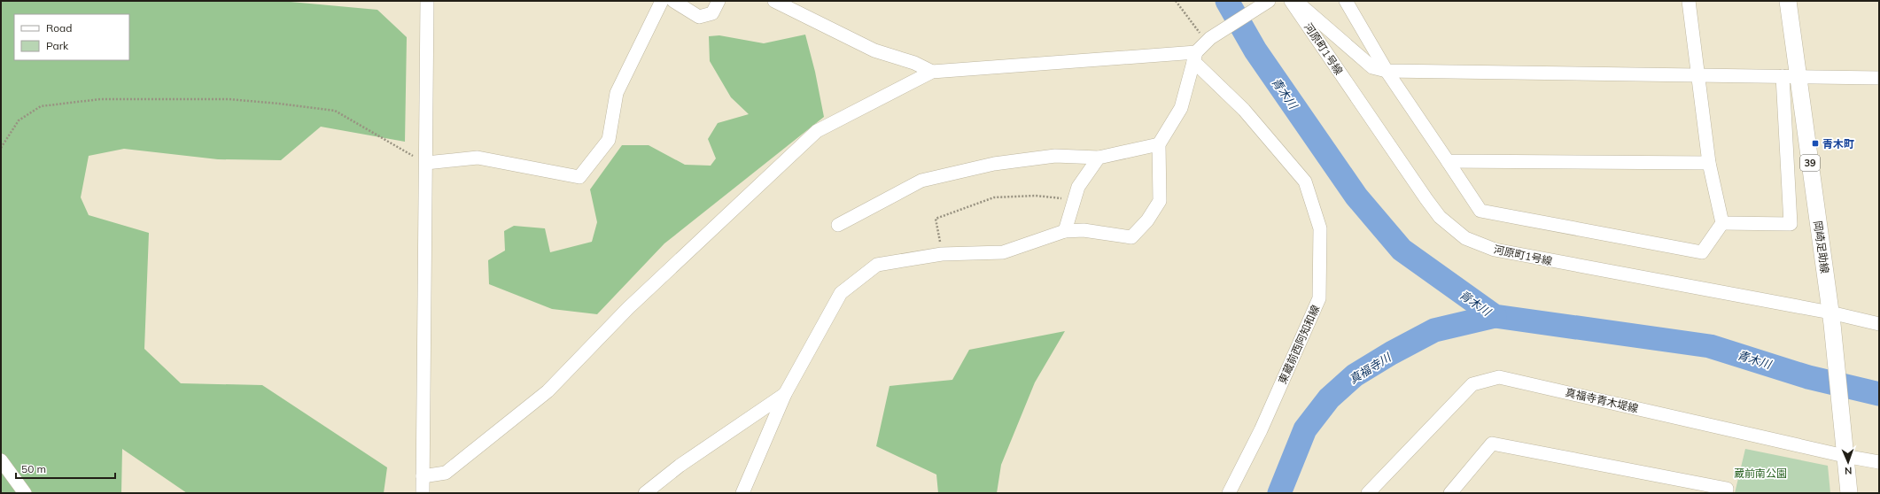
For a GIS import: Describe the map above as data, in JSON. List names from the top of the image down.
{
  "streets": {
    "main road": ["39", "岡崎足助線"],
    "street": ["河原町1号線", "東蔵前西阿知和線", "真福寺青木堤線"]
  },
  "crossings": [
    ["河原町1号線", "岡崎足助線"],
    ["岡崎足助線", "真福寺青木堤線"]
  ],
  "water": ["青木川", "真福寺川"],
  "parks": ["蔵前南公園"],
  "places": {
    "transit": ["青木町"]
  },
  "legend": ["Road", "Park"],
  "scale_bar": "50 m",
  "north": "bottom"
}
